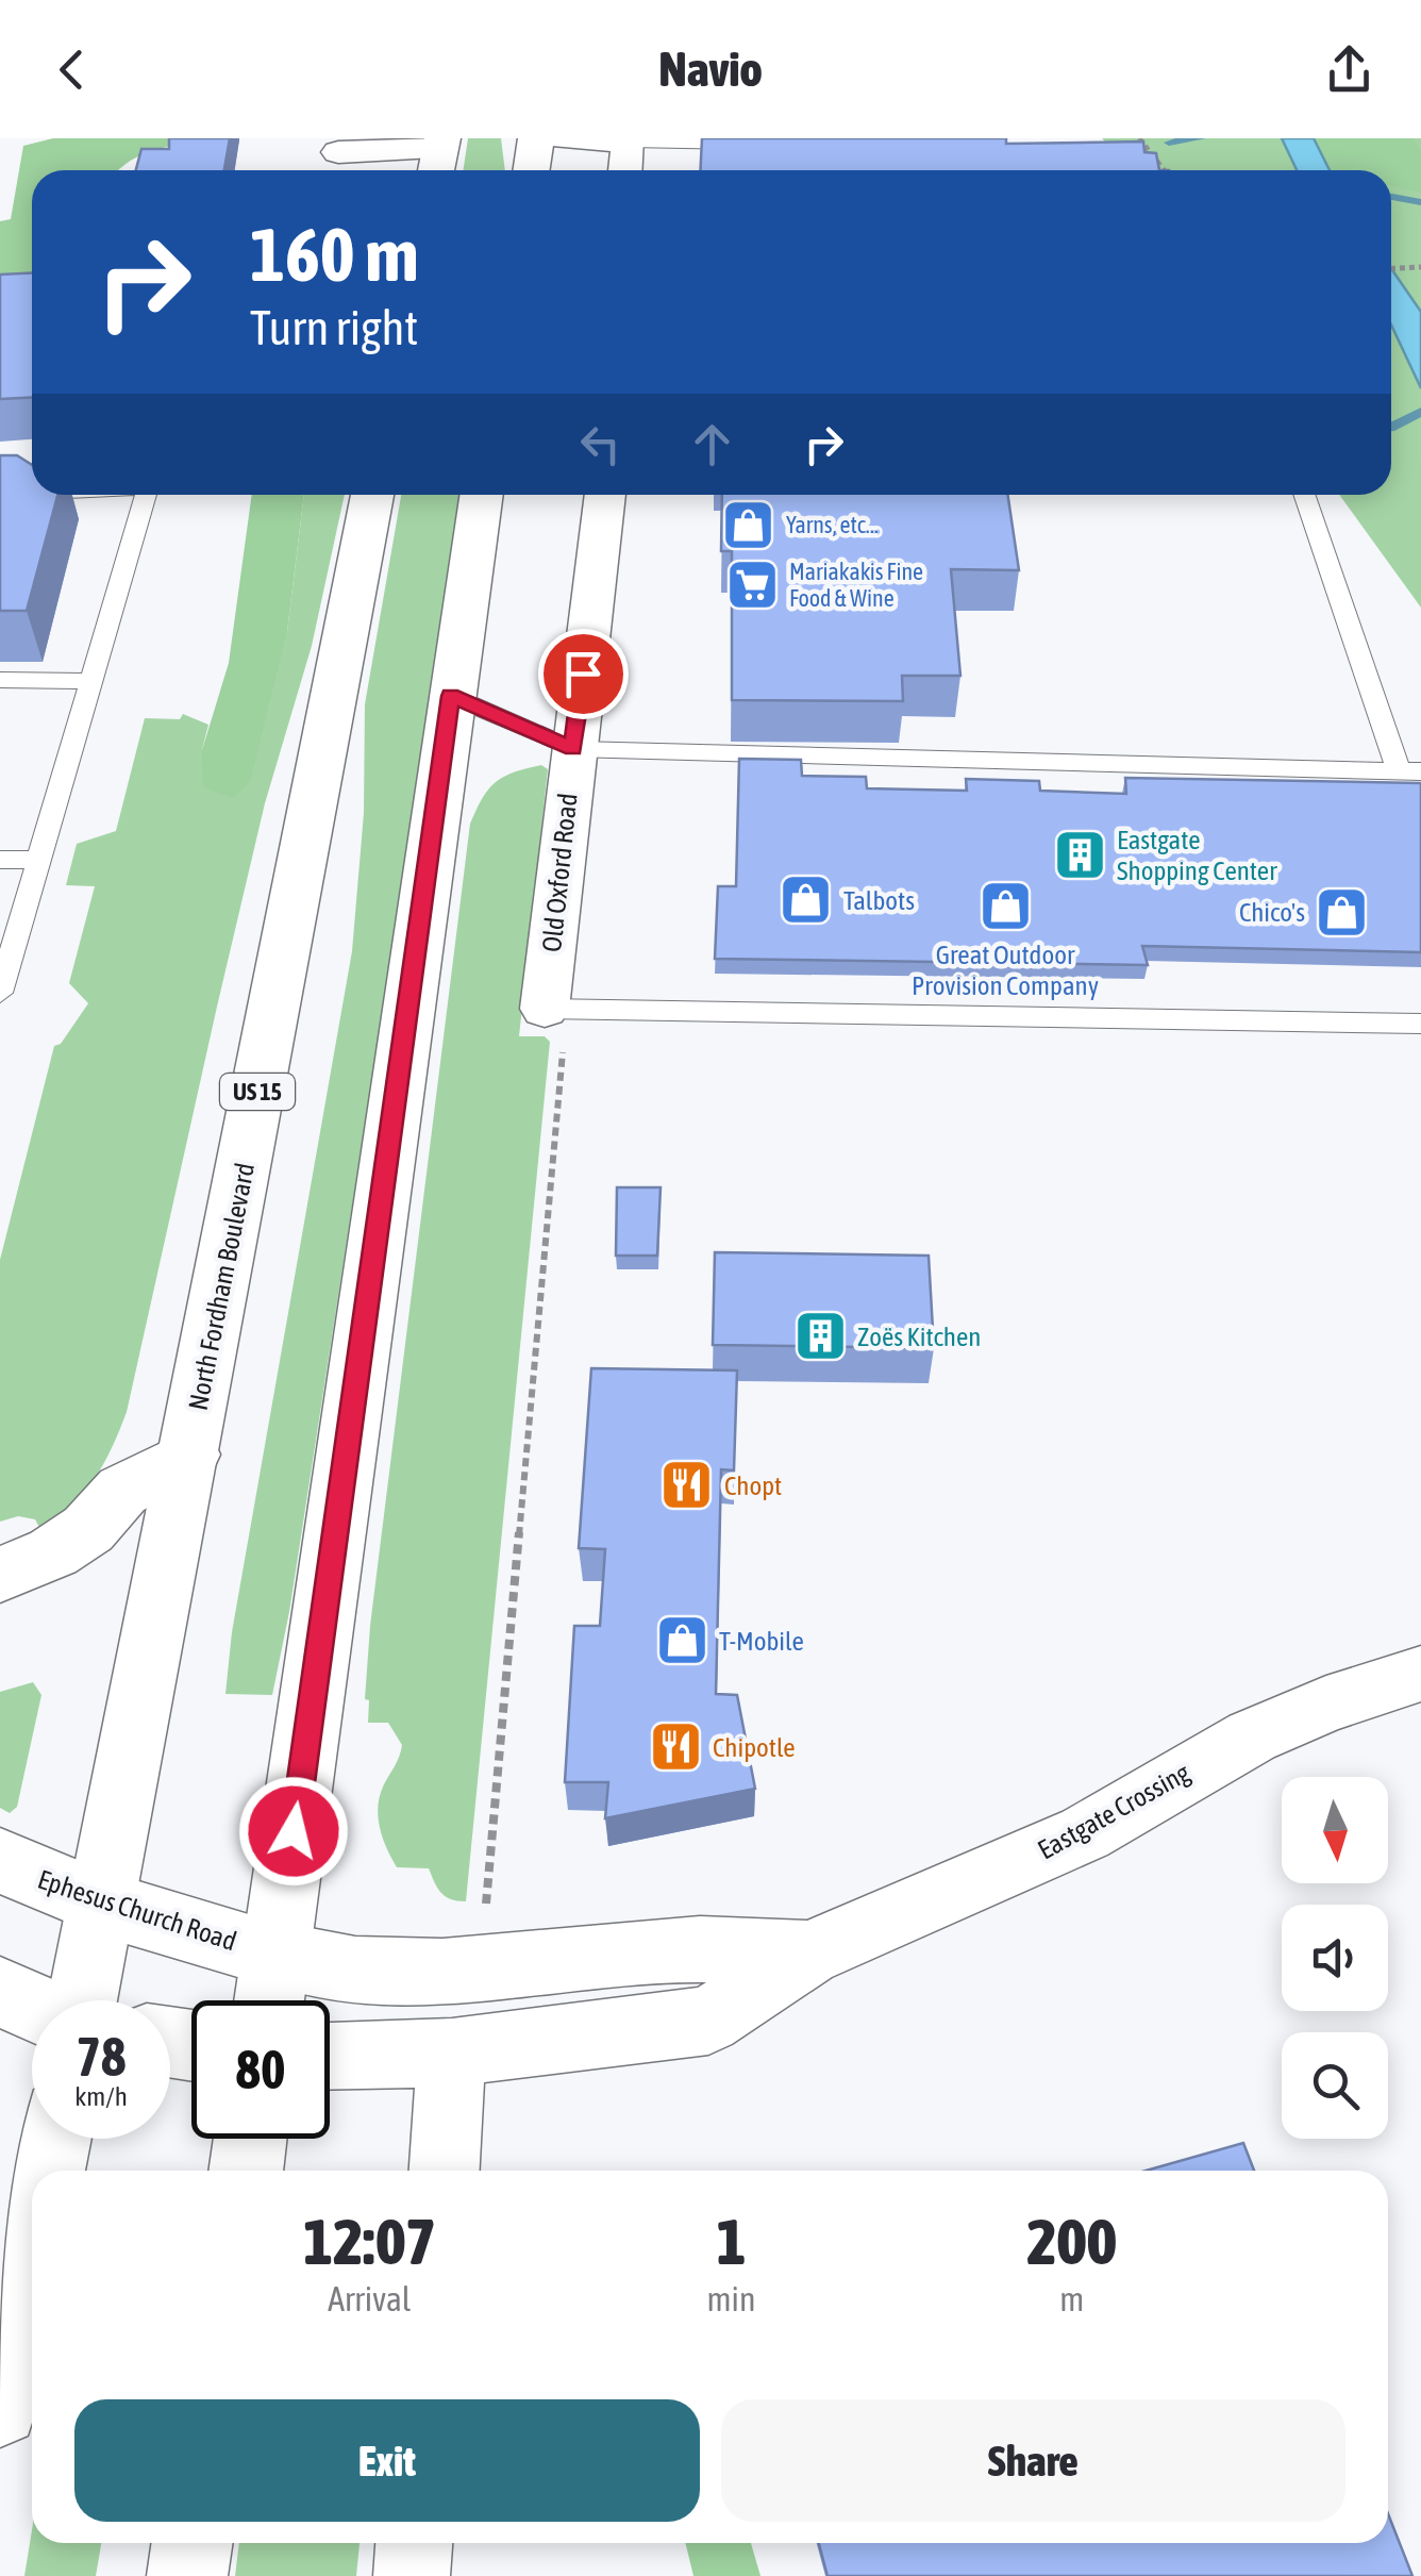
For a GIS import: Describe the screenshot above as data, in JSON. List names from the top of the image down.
{
  "streets": {
    "main road": ["US 15", "North Fordham Boulevard", "Ephesus Church Road"],
    "street": ["Old Oxford Road", "Eastgate Crossing"]
  },
  "crossings": [
    ["North Fordham Boulevard", "Ephesus Church Road"],
    ["Eastgate Crossing", "Ephesus Church Road"]
  ],
  "places": {
    "shop": [
      "Yarns, etc…",
      "Talbots",
      "Great Outdoor Provision Company",
      "Chico's",
      "T-Mobile"
    ],
    "supermarket": ["Mariakakis Fine Food & Wine"],
    "building": ["Eastgate Shopping Center", "Zoës Kitchen"],
    "restaurant": ["Chopt", "Chipotle"]
  },
  "north": "bottom",
  "page": {
    "header": "Navio",
    "turn": ["160 m", "Turn right"],
    "speed": "78 km/h",
    "limit": "80",
    "eta": [
      "12:07",
      "Arrival",
      "1",
      "min",
      "200",
      "m"
    ],
    "buttons": ["Exit", "Share"]
  }
}
